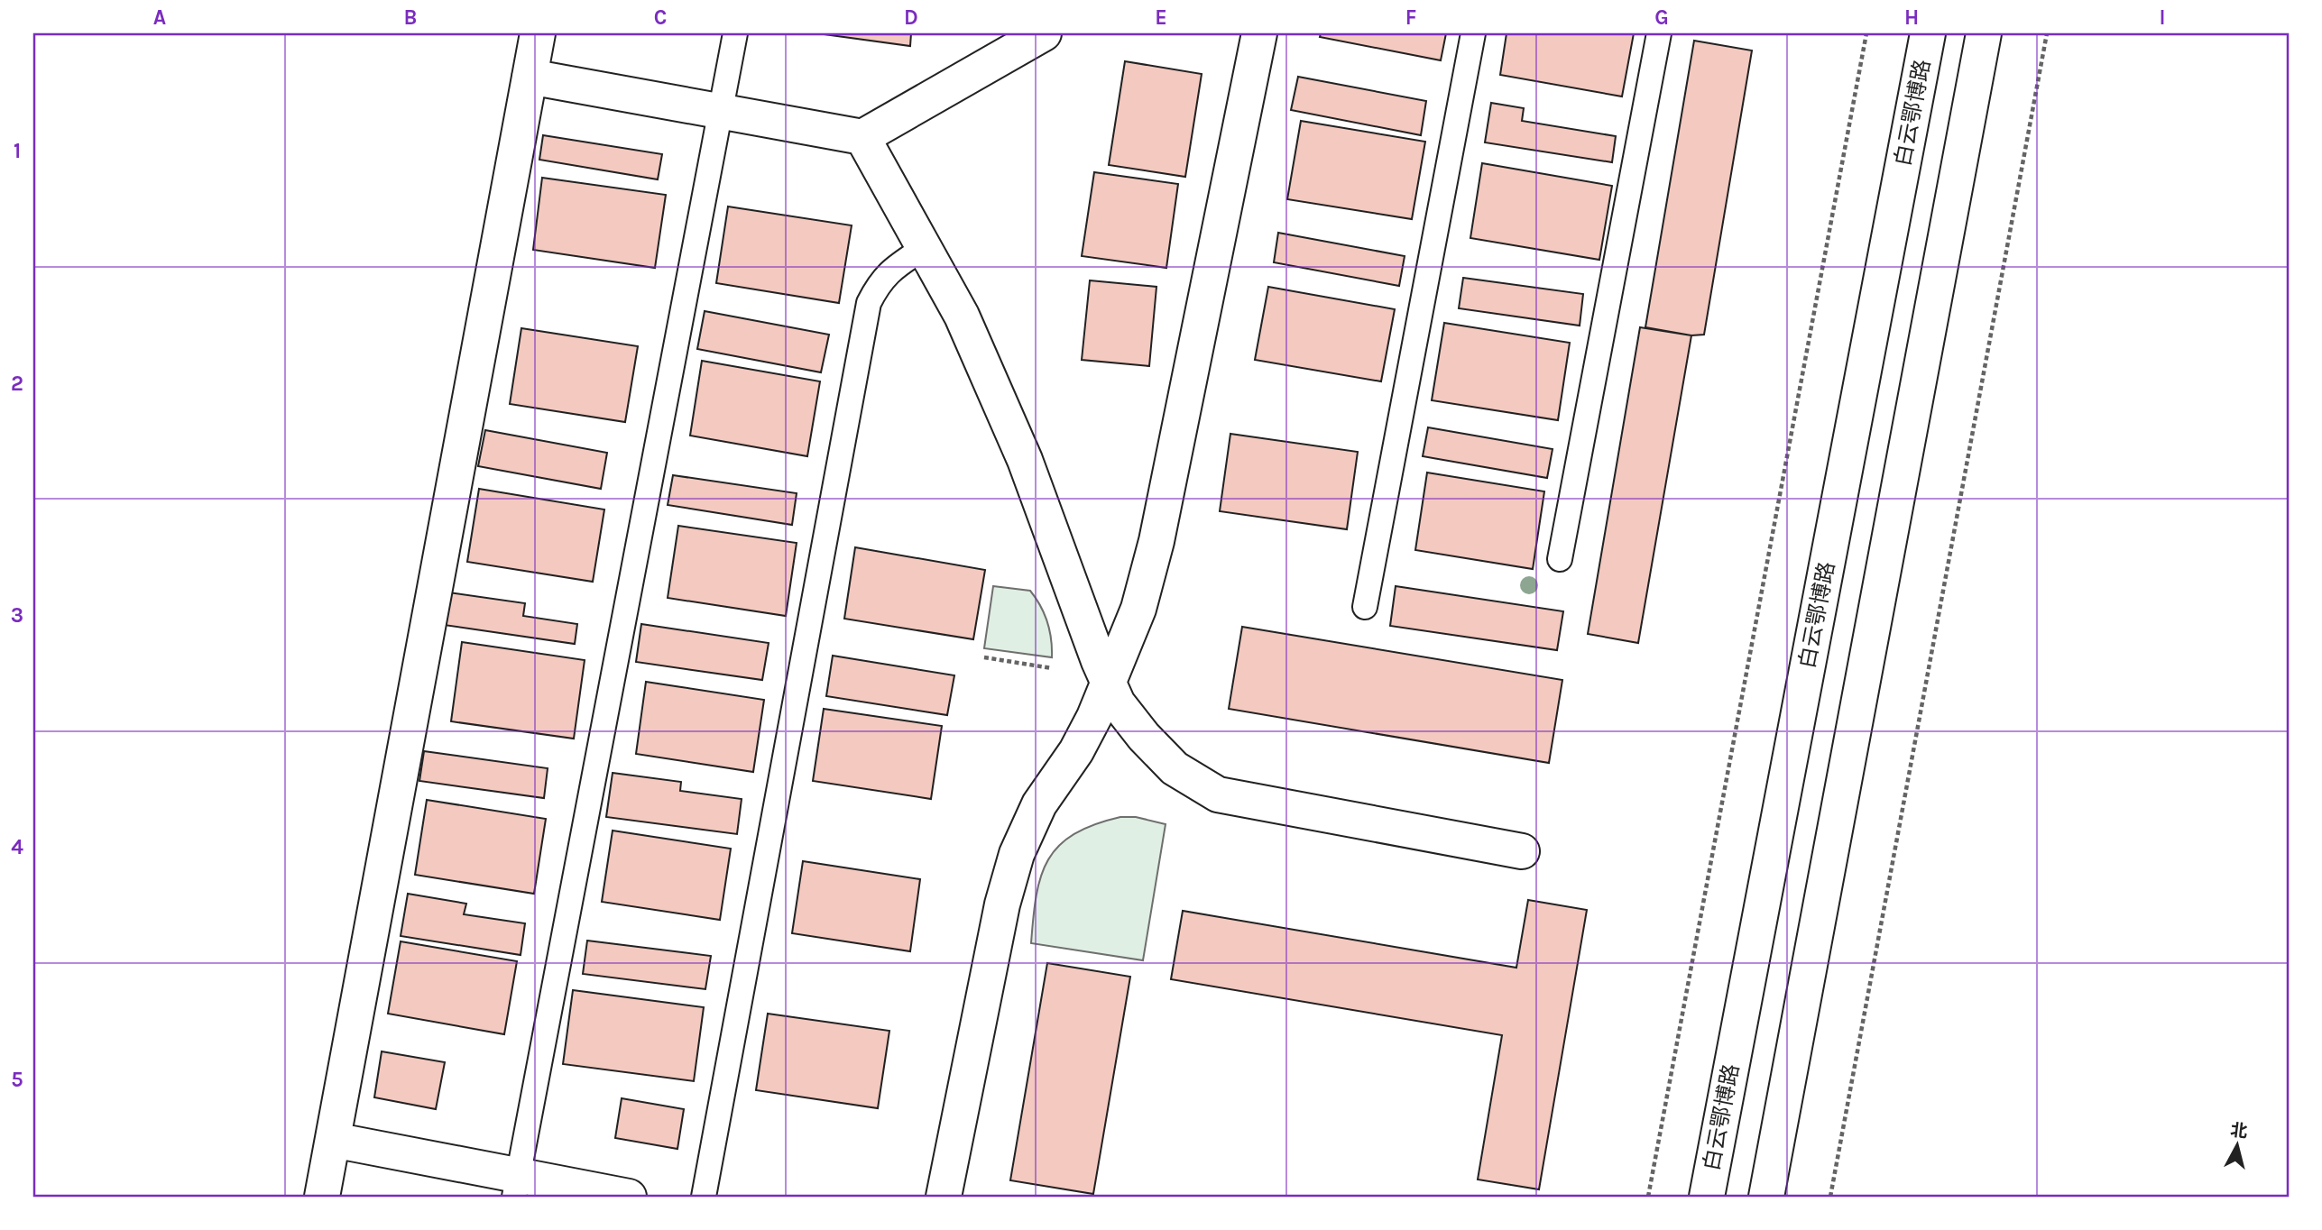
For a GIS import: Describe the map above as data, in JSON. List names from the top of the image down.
{
  "streets": {
    "street": ["白云鄂博路"]
  },
  "north": "top",
  "grid": {
    "columns": [
      "A",
      "B",
      "C",
      "D",
      "E",
      "F",
      "G",
      "H",
      "I"
    ],
    "rows": [
      "1",
      "2",
      "3",
      "4",
      "5"
    ]
  }
}
